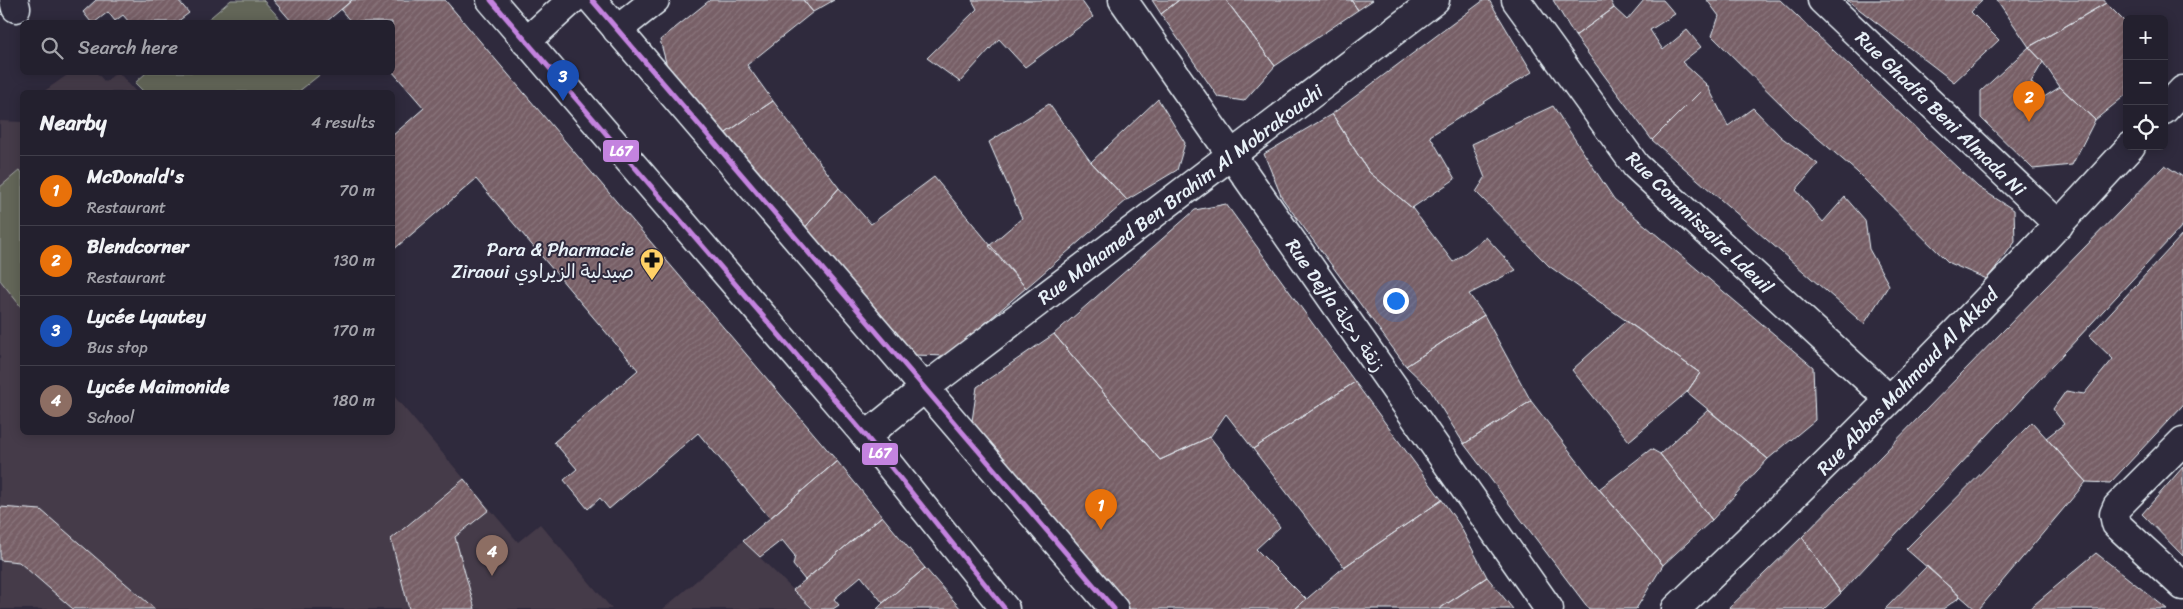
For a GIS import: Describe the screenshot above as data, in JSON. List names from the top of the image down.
{
  "streets": {
    "street": [
      "Rue Ghadfa Beni Almada Ni",
      "Rue Mohamed Ben Brahim Al Mobrakouchi",
      "Rue Commissaire Ldeuil",
      "Rue Dejla زنقة دجلة",
      "Rue Abbas Mahmoud Al Akkad"
    ]
  },
  "crossings": [
    ["Rue Ghadfa Beni Almada Ni", "Rue Abbas Mahmoud Al Akkad"],
    ["Rue Mohamed Ben Brahim Al Mobrakouchi", "Rue Dejla زنقة دجلة"],
    ["Rue Commissaire Ldeuil", "Rue Abbas Mahmoud Al Akkad"]
  ],
  "places": {
    "pharmacy": ["Para & Pharmacie Ziraoui صيدلية الزيراوي"]
  },
  "lines": ["transit line L67"],
  "page": {
    "map_buttons": ["+", "−"],
    "search": "Search here",
    "pins": [
      "3",
      "2",
      "1",
      "4"
    ],
    "heading": ["Nearby", "4 results"],
    "list": [
      {
        "mark": "1",
        "name": "McDonald's",
        "note": "Restaurant",
        "value": "70 m"
      },
      {
        "mark": "2",
        "name": "Blendcorner",
        "note": "Restaurant",
        "value": "130 m"
      },
      {
        "mark": "3",
        "name": "Lycée Lyautey",
        "note": "Bus stop",
        "value": "170 m"
      },
      {
        "mark": "4",
        "name": "Lycée Maimonide",
        "note": "School",
        "value": "180 m"
      }
    ]
  }
}
